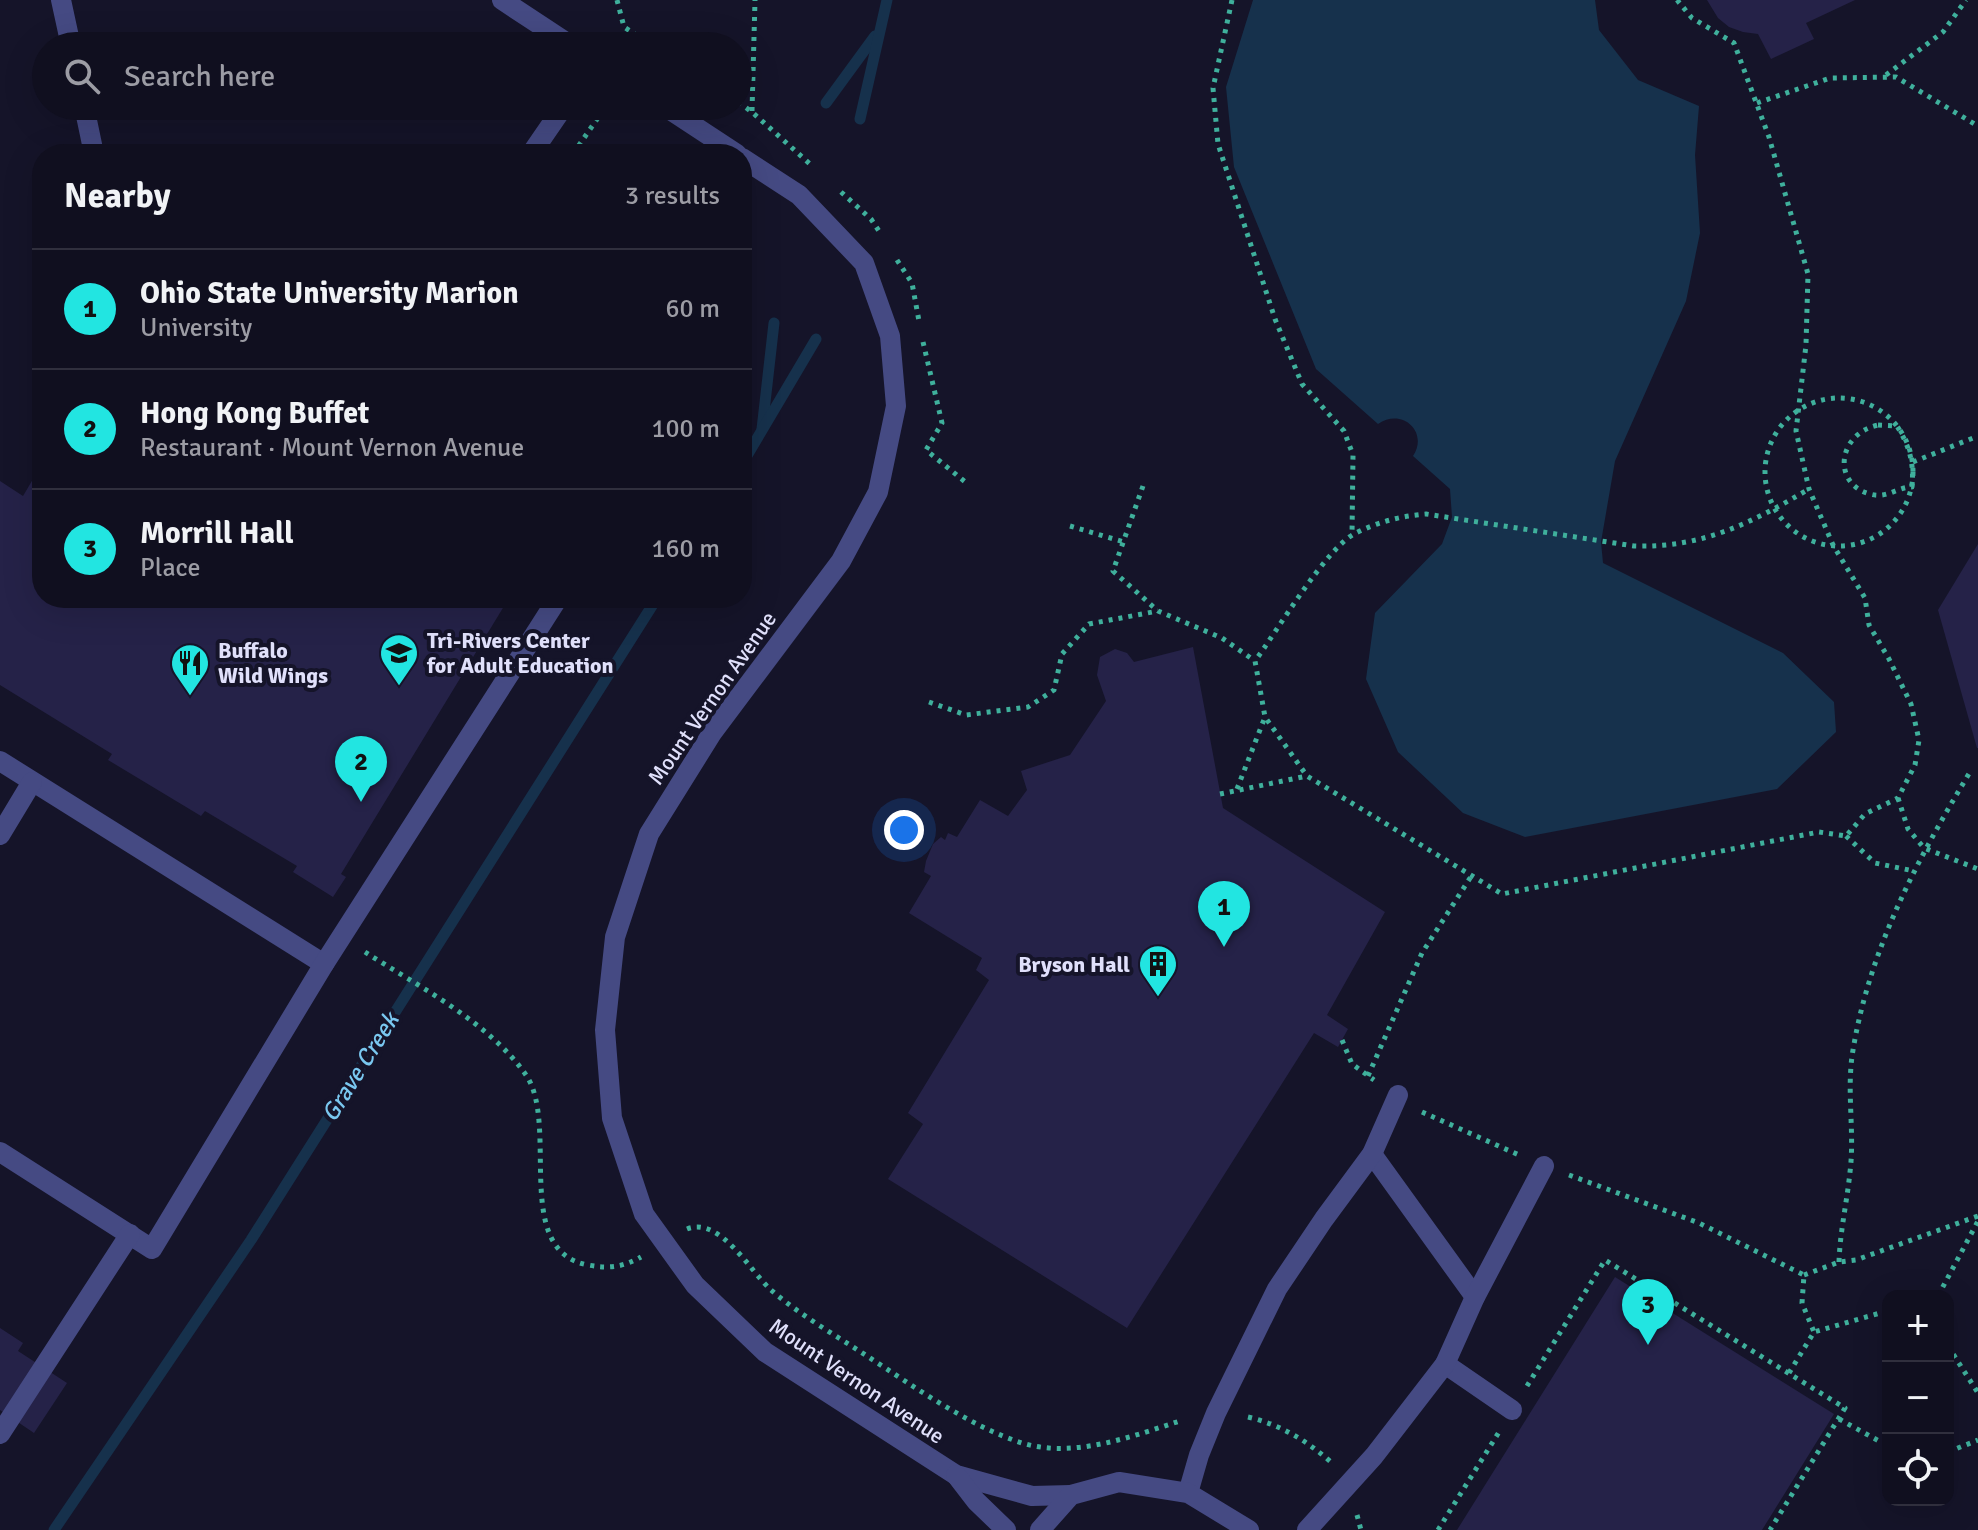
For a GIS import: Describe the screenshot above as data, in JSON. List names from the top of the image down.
{
  "streets": {
    "street": ["Mount Vernon Avenue"]
  },
  "water": ["Grave Creek"],
  "places": {
    "school or university": ["Tri-Rivers Center for Adult Education"],
    "restaurant": ["Buffalo Wild Wings"],
    "building": ["Bryson Hall"]
  },
  "page": {
    "search": "Search here",
    "heading": ["Nearby", "3 results"],
    "list": [
      {
        "mark": "1",
        "name": "Ohio State University Marion",
        "note": "University",
        "value": "60 m"
      },
      {
        "mark": "2",
        "name": "Hong Kong Buffet",
        "note": "Restaurant · Mount Vernon Avenue",
        "value": "100 m"
      },
      {
        "mark": "3",
        "name": "Morrill Hall",
        "note": "Place",
        "value": "160 m"
      }
    ],
    "pins": ["2", "1", "3"],
    "map_buttons": ["+", "−"]
  }
}
